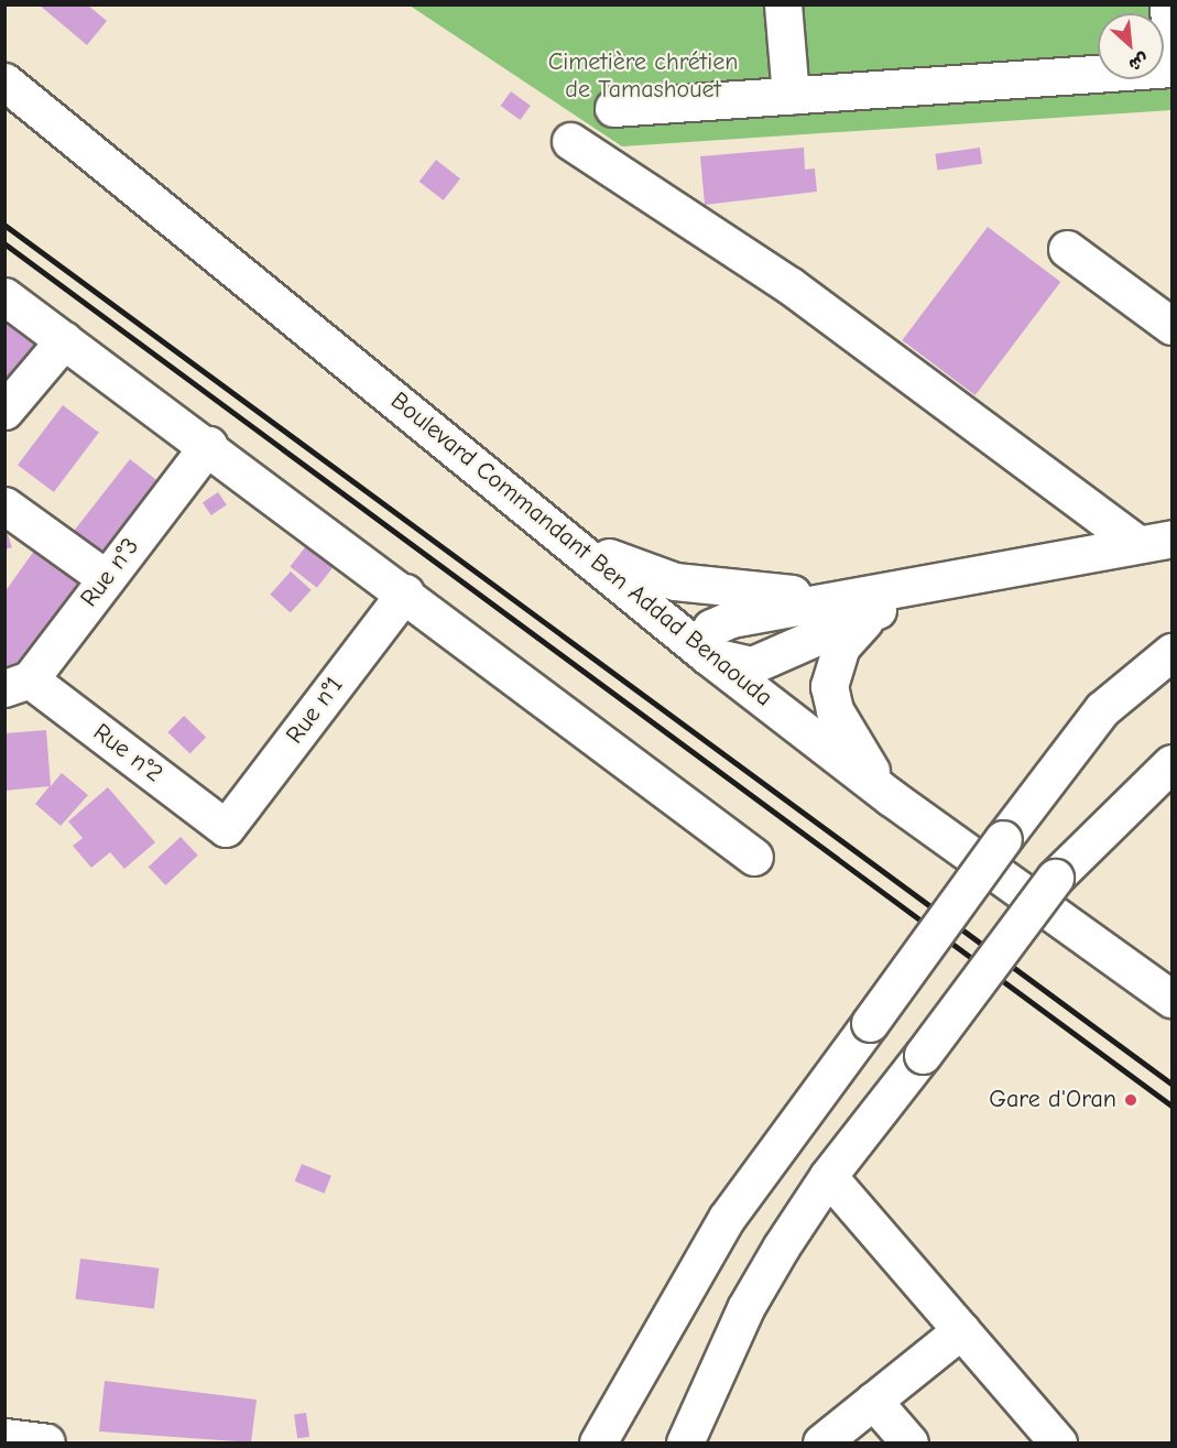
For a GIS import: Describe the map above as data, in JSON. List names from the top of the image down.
{
  "streets": {
    "street": [
      "Boulevard Commandant Ben Addad Benaouda",
      "Rue n°3",
      "Rue n°1",
      "Rue n°2"
    ]
  },
  "crossings": [
    ["Rue n°3", "Rue n°2"],
    ["Rue n°1", "Rue n°2"]
  ],
  "parks": ["Cimetière chrétien de Tamashouet"],
  "places": ["Gare d'Oran"],
  "north": "bottom right"
}
